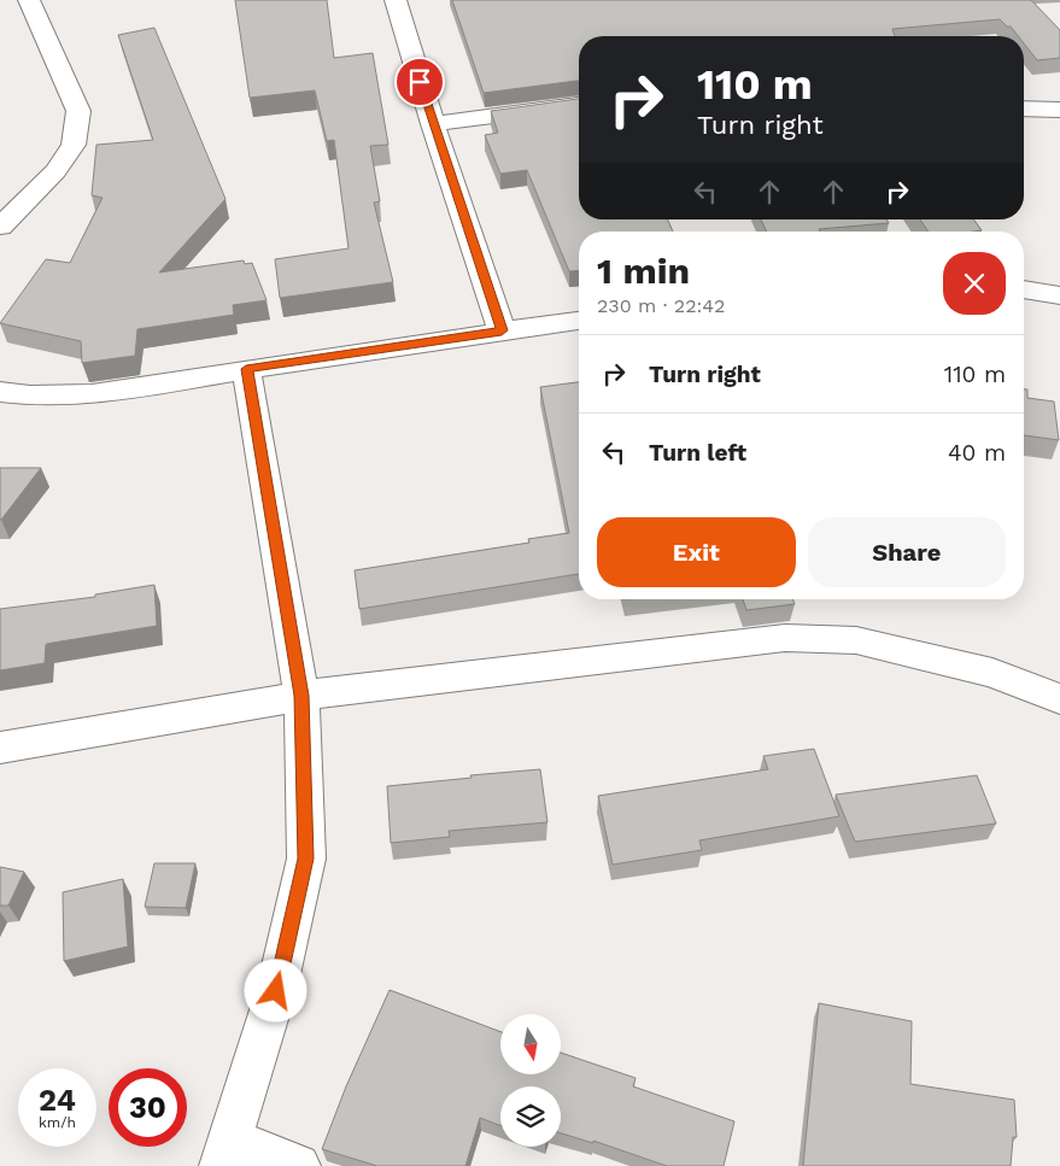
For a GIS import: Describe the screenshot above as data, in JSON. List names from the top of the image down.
{
  "north": "bottom",
  "page": {
    "turn": ["110 m", "Turn right"],
    "heading": ["1 min", "230 m · 22:42"],
    "list": [
      {
        "name": "Turn right",
        "value": "110 m"
      },
      {
        "name": "Turn left",
        "value": "40 m"
      }
    ],
    "buttons": ["Exit", "Share"],
    "speed": "24 km/h",
    "limit": "30"
  }
}
